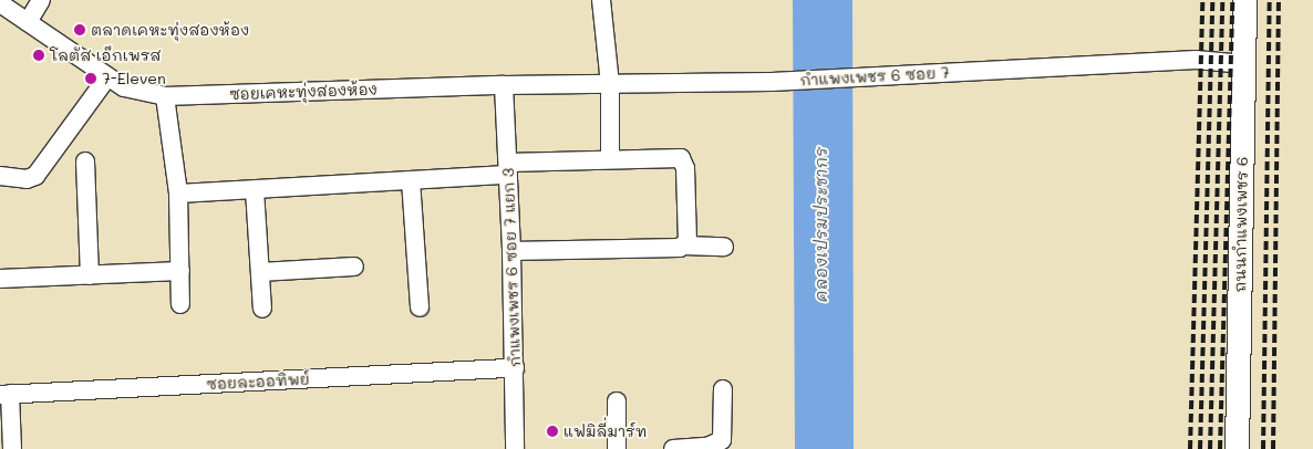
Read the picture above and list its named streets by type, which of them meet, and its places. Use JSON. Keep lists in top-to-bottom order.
{
  "streets": {
    "main road": ["ถนนกำแพงเพชร 6"],
    "street": [
      "กำแพงเพชร 6 ซอย 7",
      "ซอยเคหะทุ่งสองห้อง",
      "กำแพงเพชร 6 ซอย 7 แยก 3",
      "ซอยละออทิพย์"
    ]
  },
  "crossings": [
    ["กำแพงเพชร 6 ซอย 7", "ซอยเคหะทุ่งสองห้อง"],
    ["กำแพงเพชร 6 ซอย 7", "ถนนกำแพงเพชร 6"],
    ["กำแพงเพชร 6 ซอย 7", "กำแพงเพชร 6 ซอย 7 แยก 3"],
    ["ซอยเคหะทุ่งสองห้อง", "กำแพงเพชร 6 ซอย 7 แยก 3"],
    ["กำแพงเพชร 6 ซอย 7 แยก 3", "ซอยละออทิพย์"]
  ],
  "water": ["คลองเปรมประชากร"],
  "places": [
    "ตลาดเคหะทุ่งสองห้อง",
    "โลตัส เอ๊กเพรส",
    "7-Eleven",
    "แฟมิลี่มาร์ท"
  ]
}
